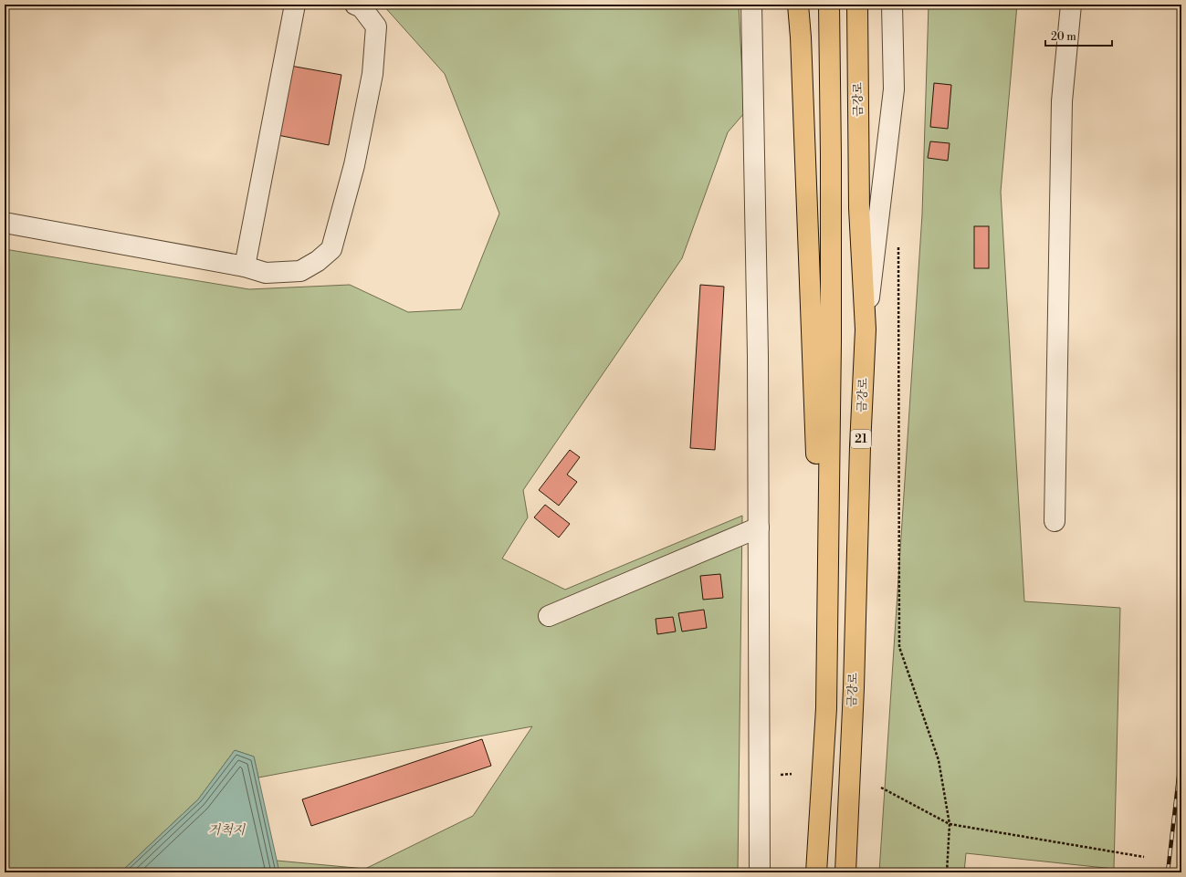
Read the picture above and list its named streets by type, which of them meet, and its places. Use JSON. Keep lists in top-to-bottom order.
{
  "streets": {
    "highway": ["금강로", "21"]
  },
  "water": ["거척지"],
  "scale_bar": "20 m"
}
